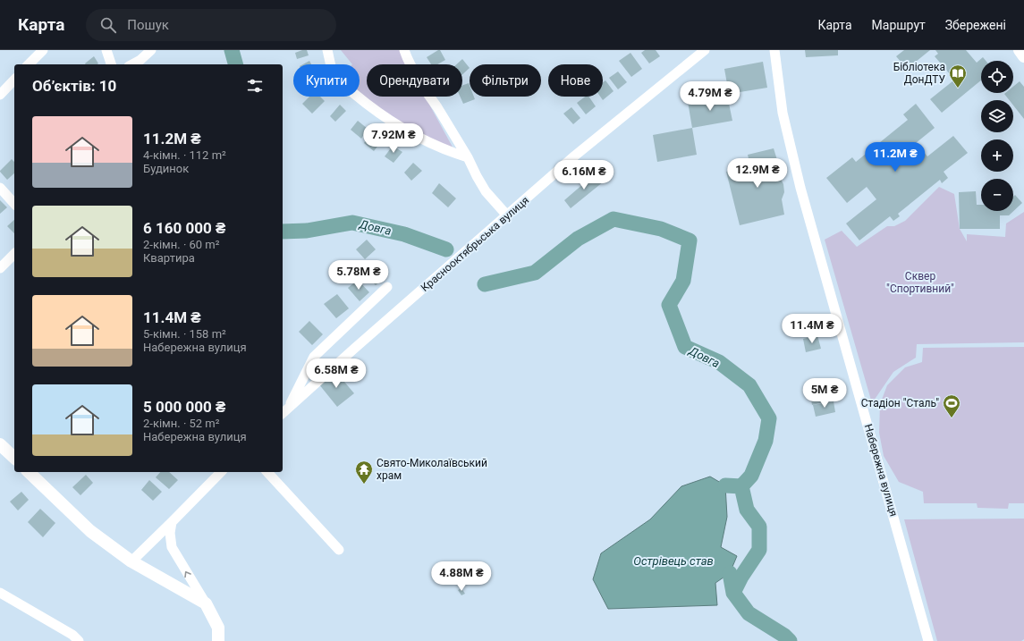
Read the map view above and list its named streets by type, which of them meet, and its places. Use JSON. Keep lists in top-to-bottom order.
{
  "streets": {
    "street": ["Краснооктябрьська вулиця", "Набережна вулиця"]
  },
  "water": ["Довга", "Острівець став"],
  "parks": ["Сквер \"Спортивний\""],
  "places": {
    "library": ["Бібліотека ДонДТУ"],
    "sports": ["Стадіон \"Сталь\""],
    "temple": ["Свято-Миколаївський храм"]
  },
  "page": {
    "header": "Карта",
    "search": "Пошук",
    "nav": ["Карта", "Маршрут", "Збережені"],
    "map_buttons": ["+", "−"],
    "chip": [
      "Купити",
      "Орендувати",
      "Фільтри",
      "Нове"
    ],
    "heading": "Об’єктів: 10",
    "price": [
      "4.79M ₴",
      "7.92M ₴",
      "11.2M ₴",
      "12.9M ₴",
      "6.16M ₴",
      "5.78M ₴",
      "11.4M ₴",
      "6.58M ₴",
      "5M ₴",
      "4.88M ₴"
    ],
    "list": [
      {
        "name": "11.2M ₴",
        "note": "4-кімн. · 112 m² · Будинок"
      },
      {
        "name": "6 160 000 ₴",
        "note": "2-кімн. · 60 m² · Квартира"
      },
      {
        "name": "11.4M ₴",
        "note": "5-кімн. · 158 m² · Набережна вулиця"
      },
      {
        "name": "5 000 000 ₴",
        "note": "2-кімн. · 52 m² · Набережна вулиця"
      }
    ]
  }
}
